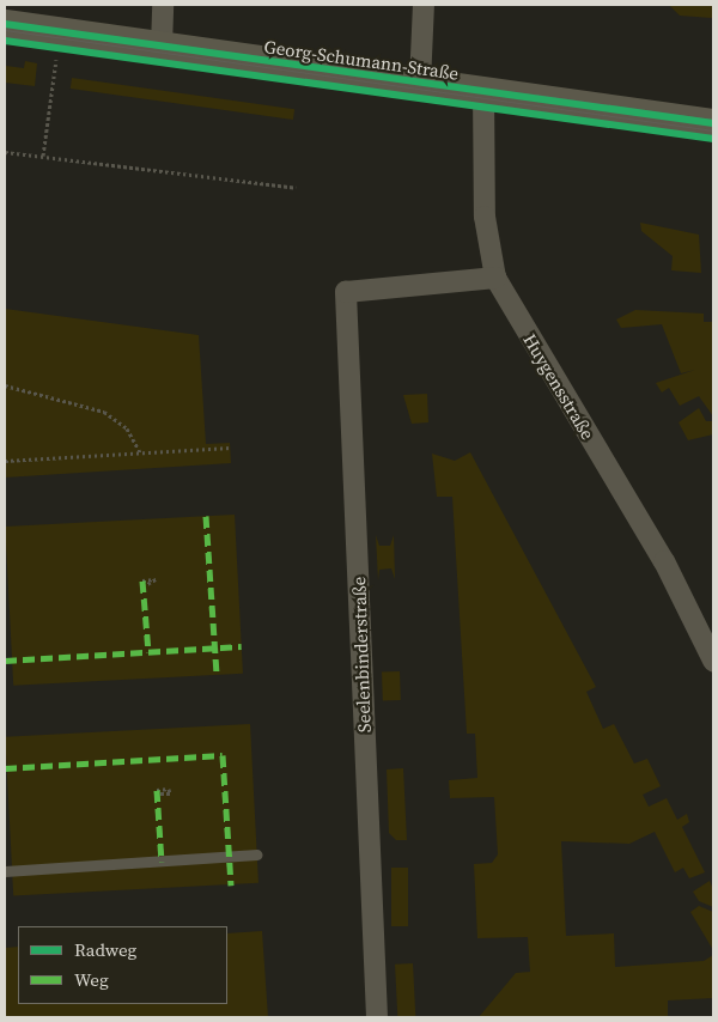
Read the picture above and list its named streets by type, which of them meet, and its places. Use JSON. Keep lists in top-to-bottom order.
{
  "streets": {
    "main road": ["Georg-Schumann-Straße"],
    "street": ["Huygensstraße", "Seelenbinderstraße"]
  },
  "crossings": [
    ["Georg-Schumann-Straße", "Huygensstraße"],
    ["Huygensstraße", "Seelenbinderstraße"]
  ],
  "legend": ["Radweg", "Weg"]
}
